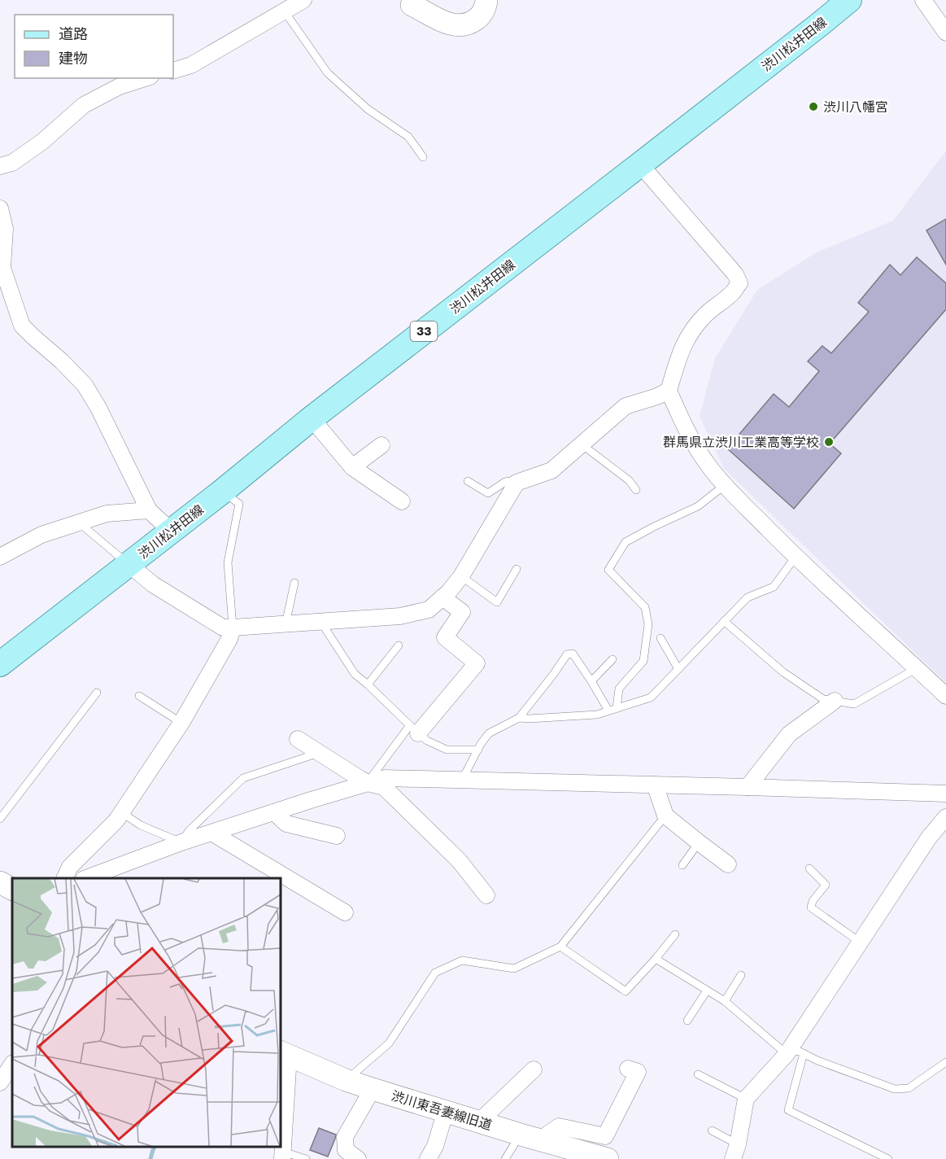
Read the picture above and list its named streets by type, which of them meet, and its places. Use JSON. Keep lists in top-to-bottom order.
{
  "streets": {
    "main road": ["渋川松井田線", "33"],
    "street": ["渋川東吾妻線旧道"]
  },
  "places": ["渋川八幡宮", "群馬県立渋川工業高等学校"],
  "legend": ["道路", "建物"]
}
